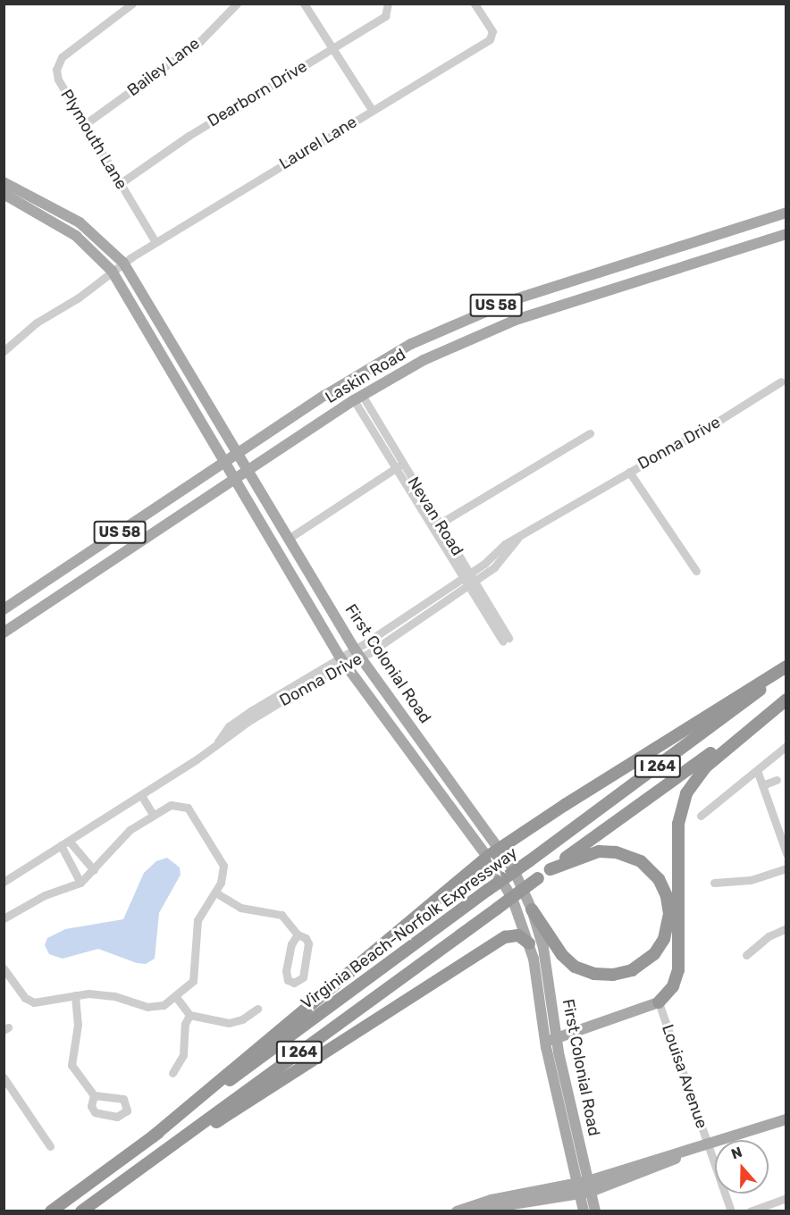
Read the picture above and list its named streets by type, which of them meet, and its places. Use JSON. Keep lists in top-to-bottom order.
{
  "streets": {
    "highway": ["I 264", "Virginia Beach-Norfolk Expressway"],
    "main road": ["US 58", "Laskin Road", "First Colonial Road"],
    "street": [
      "Bailey Lane",
      "Dearborn Drive",
      "Plymouth Lane",
      "Laurel Lane",
      "Donna Drive",
      "Nevan Road",
      "Louisa Avenue"
    ]
  },
  "crossings": [
    ["Bailey Lane", "Plymouth Lane"],
    ["Dearborn Drive", "Plymouth Lane"],
    ["Plymouth Lane", "Laurel Lane"],
    ["Laurel Lane", "First Colonial Road"],
    ["Laskin Road", "Nevan Road"],
    ["Laskin Road", "First Colonial Road"],
    ["Donna Drive", "Nevan Road"],
    ["Donna Drive", "First Colonial Road"]
  ],
  "north": "top"
}
